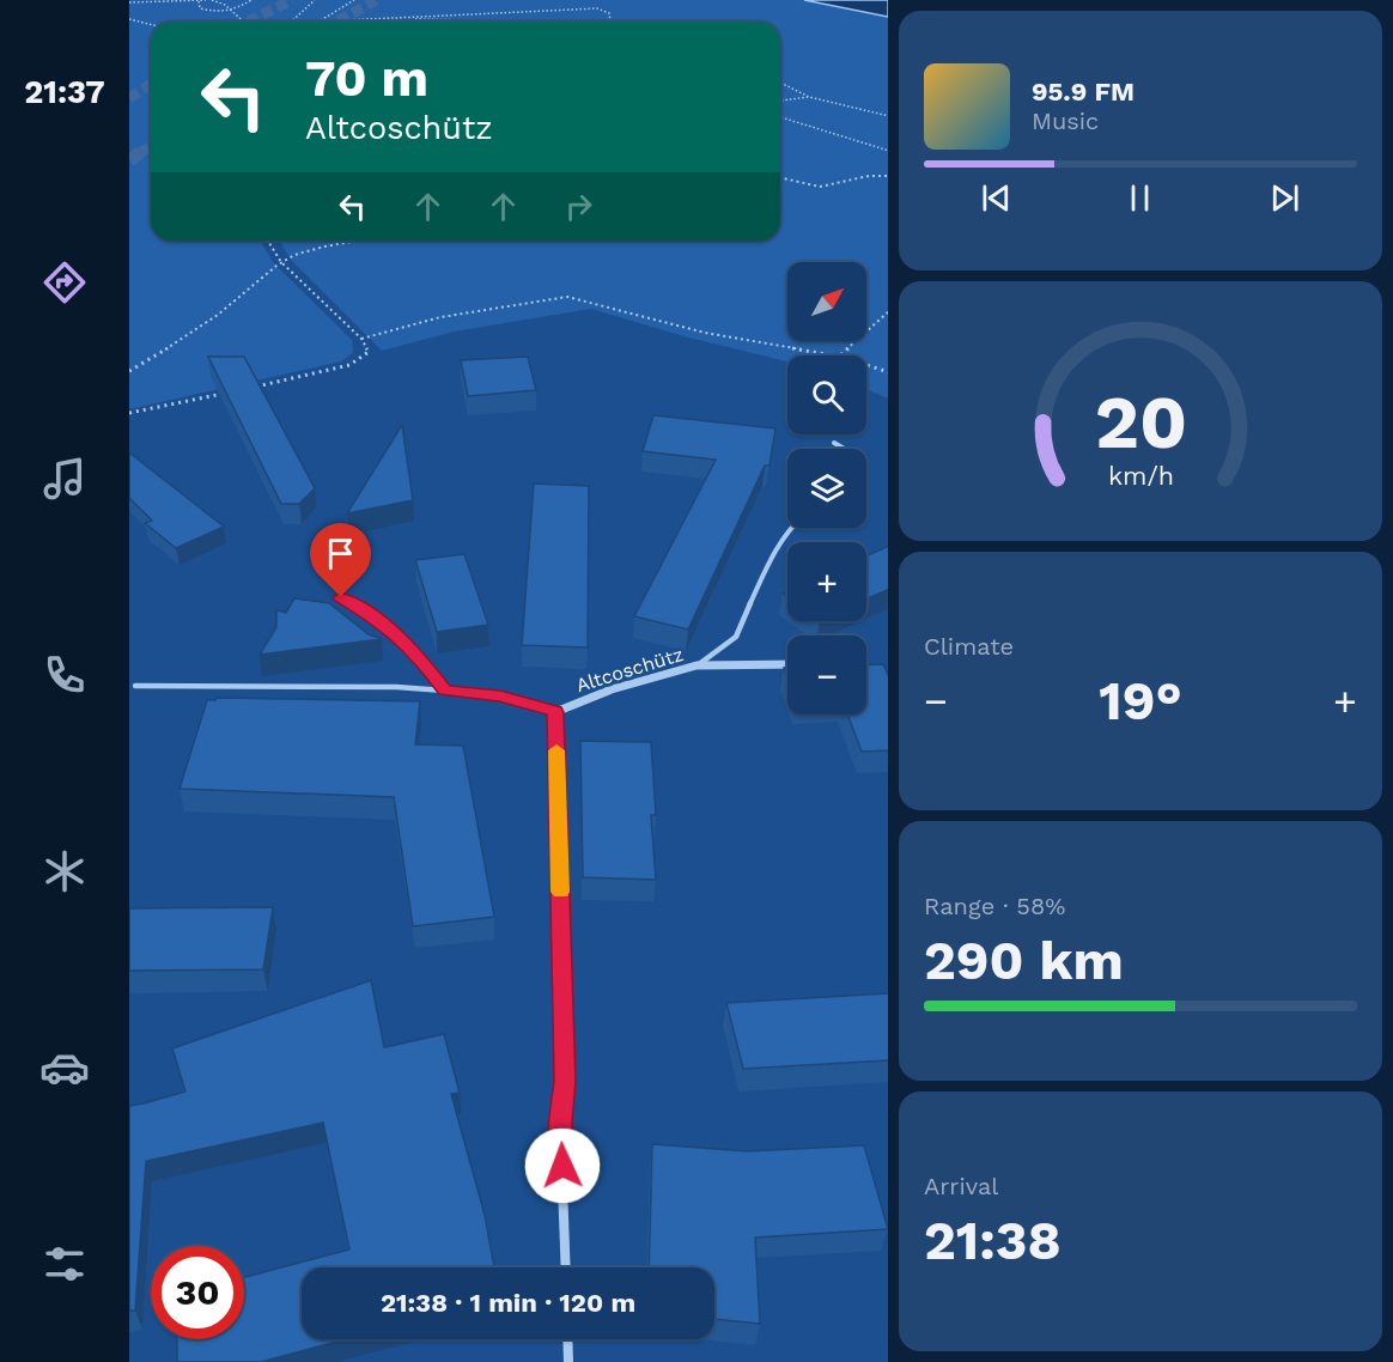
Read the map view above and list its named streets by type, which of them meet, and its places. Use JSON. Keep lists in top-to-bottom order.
{
  "streets": {
    "street": ["Altcoschütz"]
  },
  "north": "top right",
  "page": {
    "tabs": "21:37",
    "turn": ["70 m", "Altcoschütz"],
    "song": ["95.9 FM", "Music"],
    "map_buttons": ["+", "−"],
    "tile": [
      "Climate",
      ["Range · 58%", "290 km"],
      ["Arrival", "21:38"]
    ],
    "heat": ["−", "19°", "+"],
    "limit": "30",
    "trip": "21:38 · 1 min · 120 m",
    "gauge": ["20", "km/h"]
  }
}
